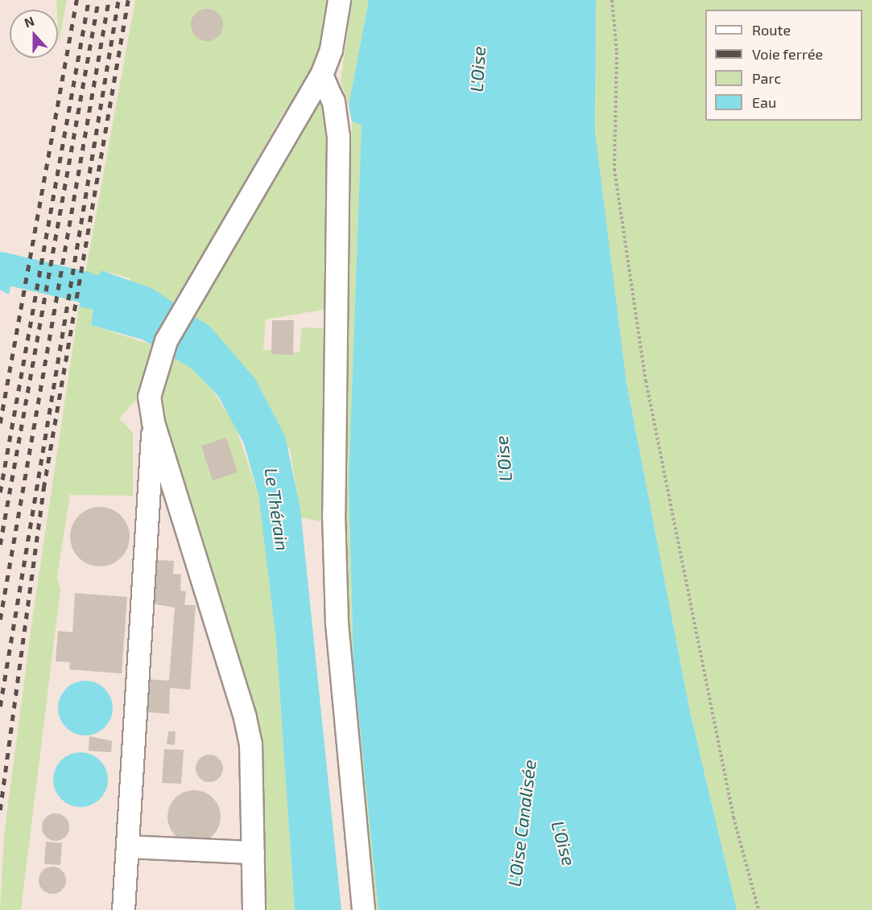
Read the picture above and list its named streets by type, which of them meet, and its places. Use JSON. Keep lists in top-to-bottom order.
{
  "water": ["L'Oise", "Le Thérain", "L'Oise Canalisée"],
  "legend": [
    "Route",
    "Voie ferrée",
    "Parc",
    "Eau"
  ],
  "north": "top"
}
